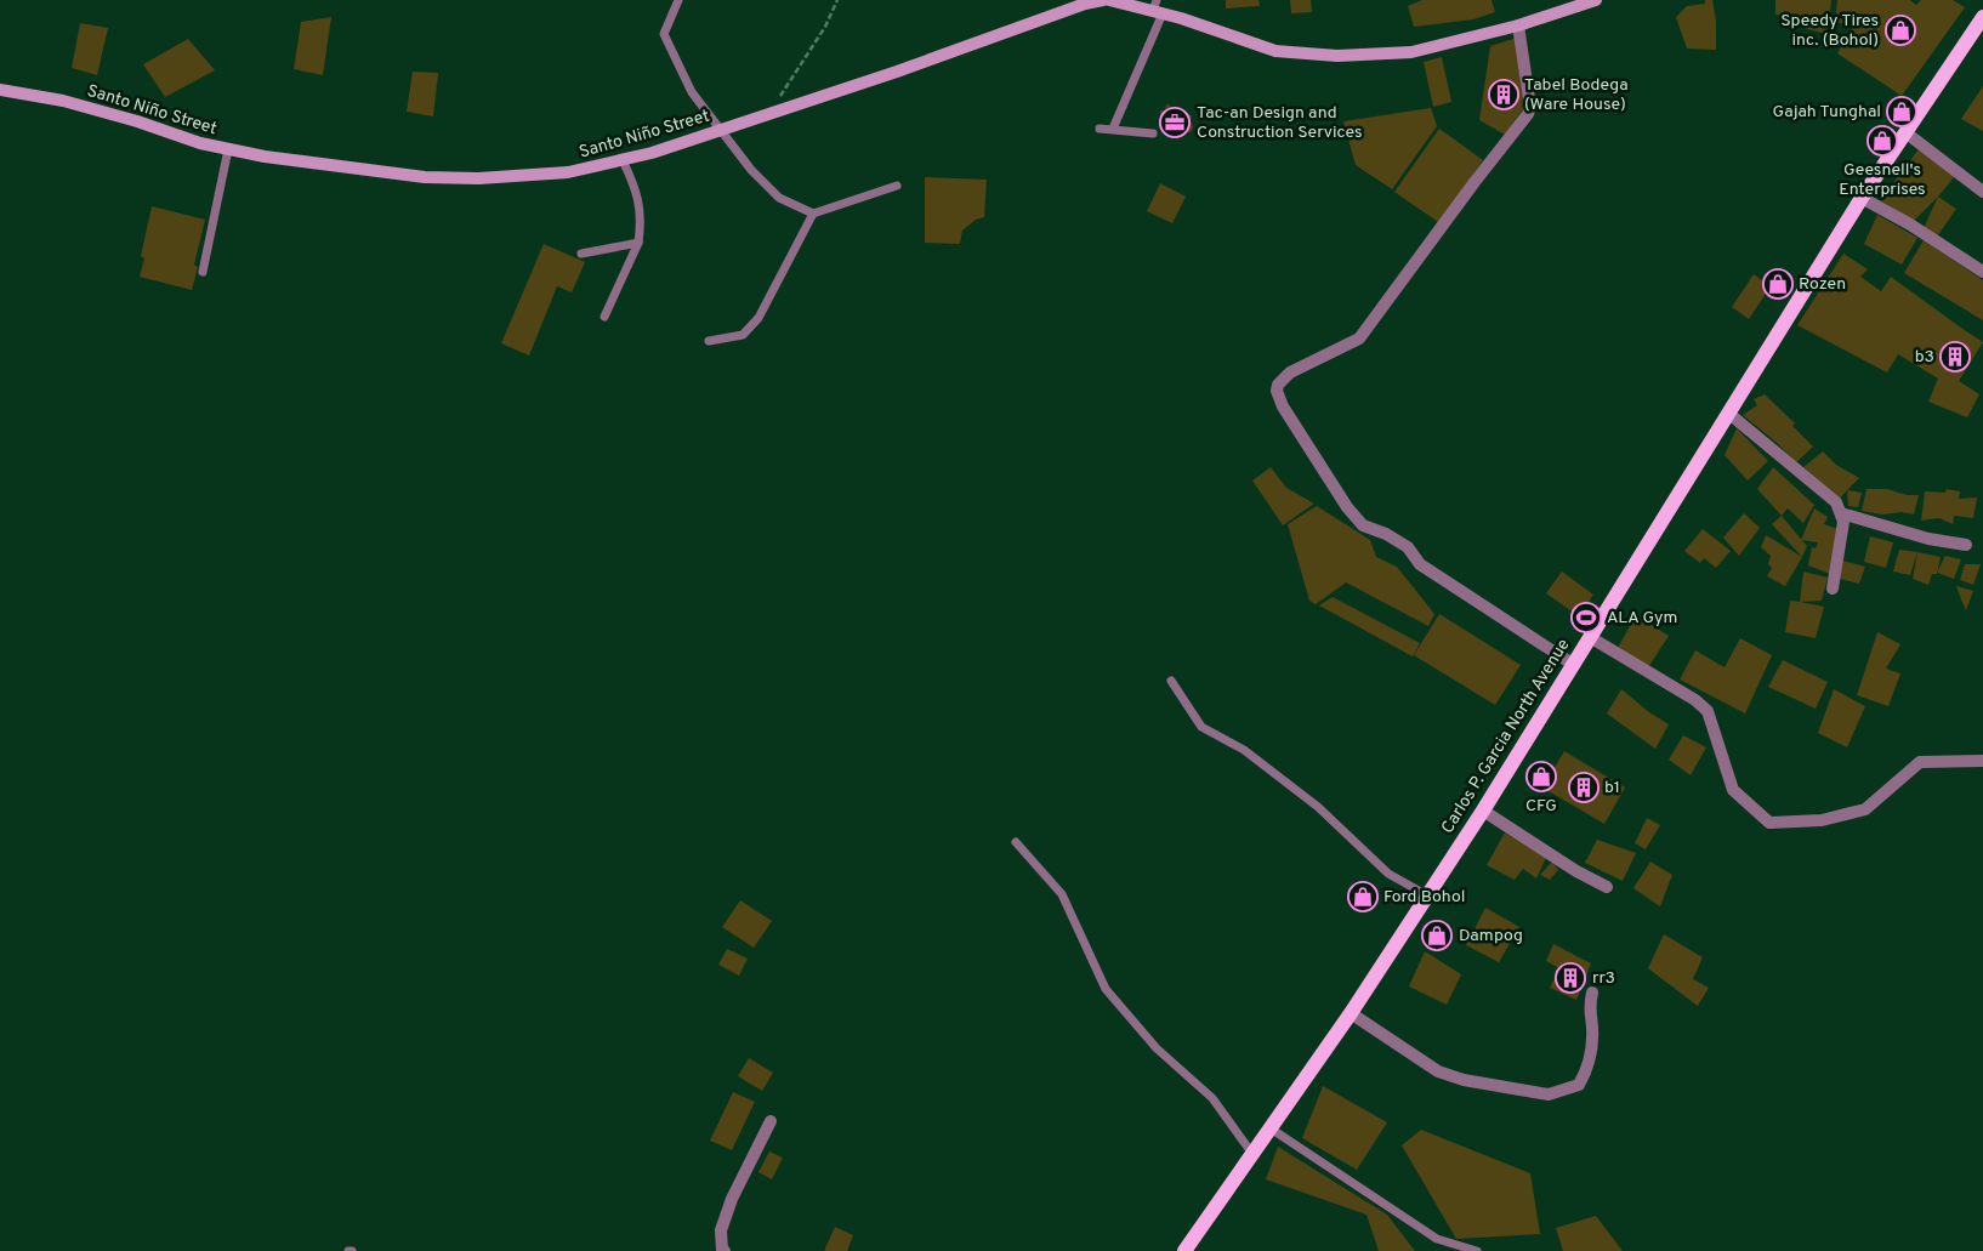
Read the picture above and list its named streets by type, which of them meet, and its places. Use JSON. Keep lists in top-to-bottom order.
{
  "streets": {
    "main road": ["Santo Niño Street", "Carlos P. Garcia North Avenue"]
  },
  "places": {
    "shop": [
      "Speedy Tires inc. (Bohol)",
      "Gajah Tunghal",
      "Geesnell's Enterprises",
      "Rozen",
      "CFG",
      "Ford Bohol",
      "Dampog"
    ],
    "building": [
      "Tabel Bodega (Ware House)",
      "b3",
      "b1",
      "rr3"
    ],
    "office": ["Tac-an Design and Construction Services"],
    "sports": ["ALA Gym"]
  }
}
